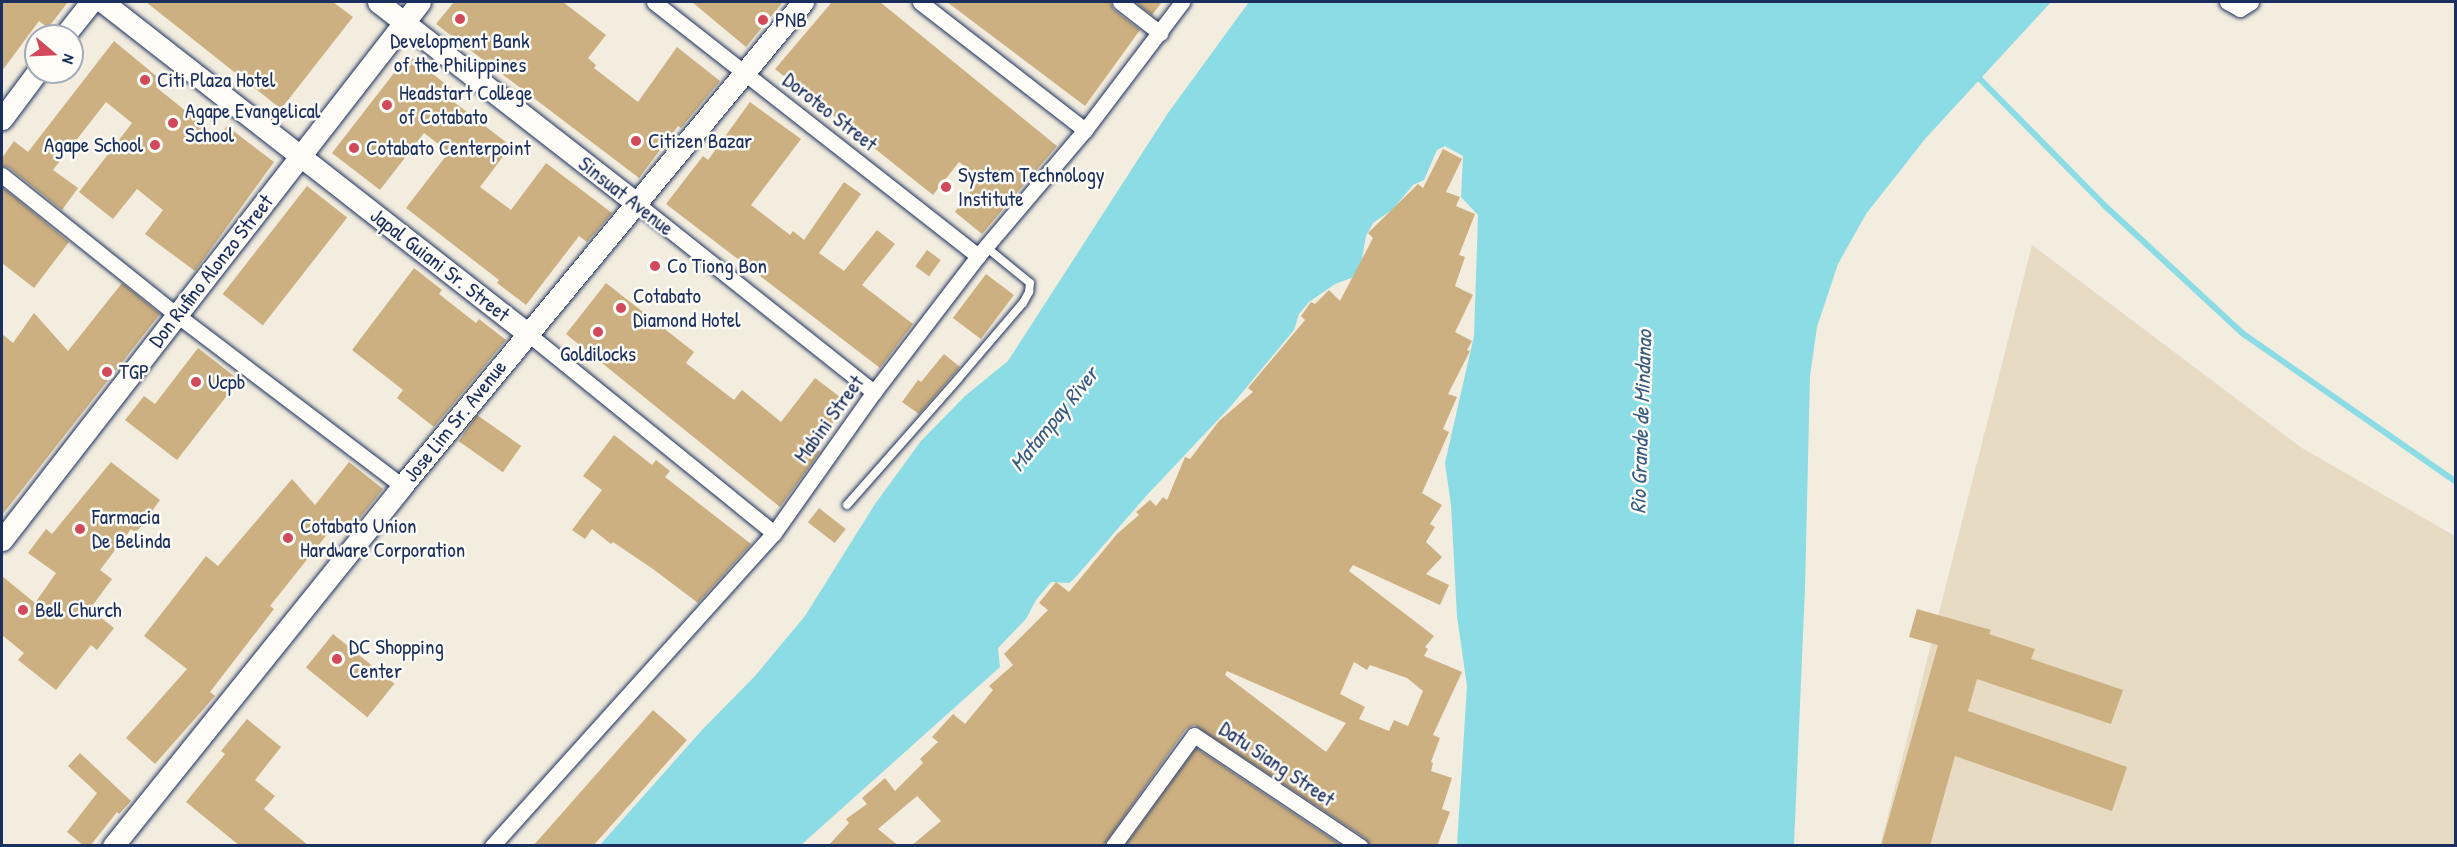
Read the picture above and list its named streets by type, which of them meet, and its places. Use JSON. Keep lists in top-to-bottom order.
{
  "streets": {
    "street": [
      "Doroteo Street",
      "Sinsuat Avenue",
      "Japal Guiani Sr. Street",
      "Don Rufino Alonzo Street",
      "Mabini Street",
      "Jose Lim Sr. Avenue",
      "Datu Siang Street"
    ]
  },
  "crossings": [
    ["Doroteo Street", "Mabini Street"],
    ["Doroteo Street", "Jose Lim Sr. Avenue"],
    ["Sinsuat Avenue", "Don Rufino Alonzo Street"],
    ["Sinsuat Avenue", "Mabini Street"],
    ["Sinsuat Avenue", "Jose Lim Sr. Avenue"],
    ["Japal Guiani Sr. Street", "Don Rufino Alonzo Street"],
    ["Japal Guiani Sr. Street", "Mabini Street"],
    ["Japal Guiani Sr. Street", "Jose Lim Sr. Avenue"]
  ],
  "water": ["Matampay River", "Rio Grande de Mindanao"],
  "places": [
    "Development Bank of the Philippines",
    "PNB",
    "Citi Plaza Hotel",
    "Headstart College of Cotabato",
    "Agape Evangelical School",
    "Citizen Bazar",
    "Agape School",
    "Cotabato Centerpoint",
    "System Technology Institute",
    "Co Tiong Bon",
    "Cotabato Diamond Hotel",
    "Goldilocks",
    "TGP",
    "Ucpb",
    "Farmacia De Belinda",
    "Cotabato Union Hardware Corporation",
    "Bell Church",
    "DC Shopping Center"
  ],
  "north": "right"
}
